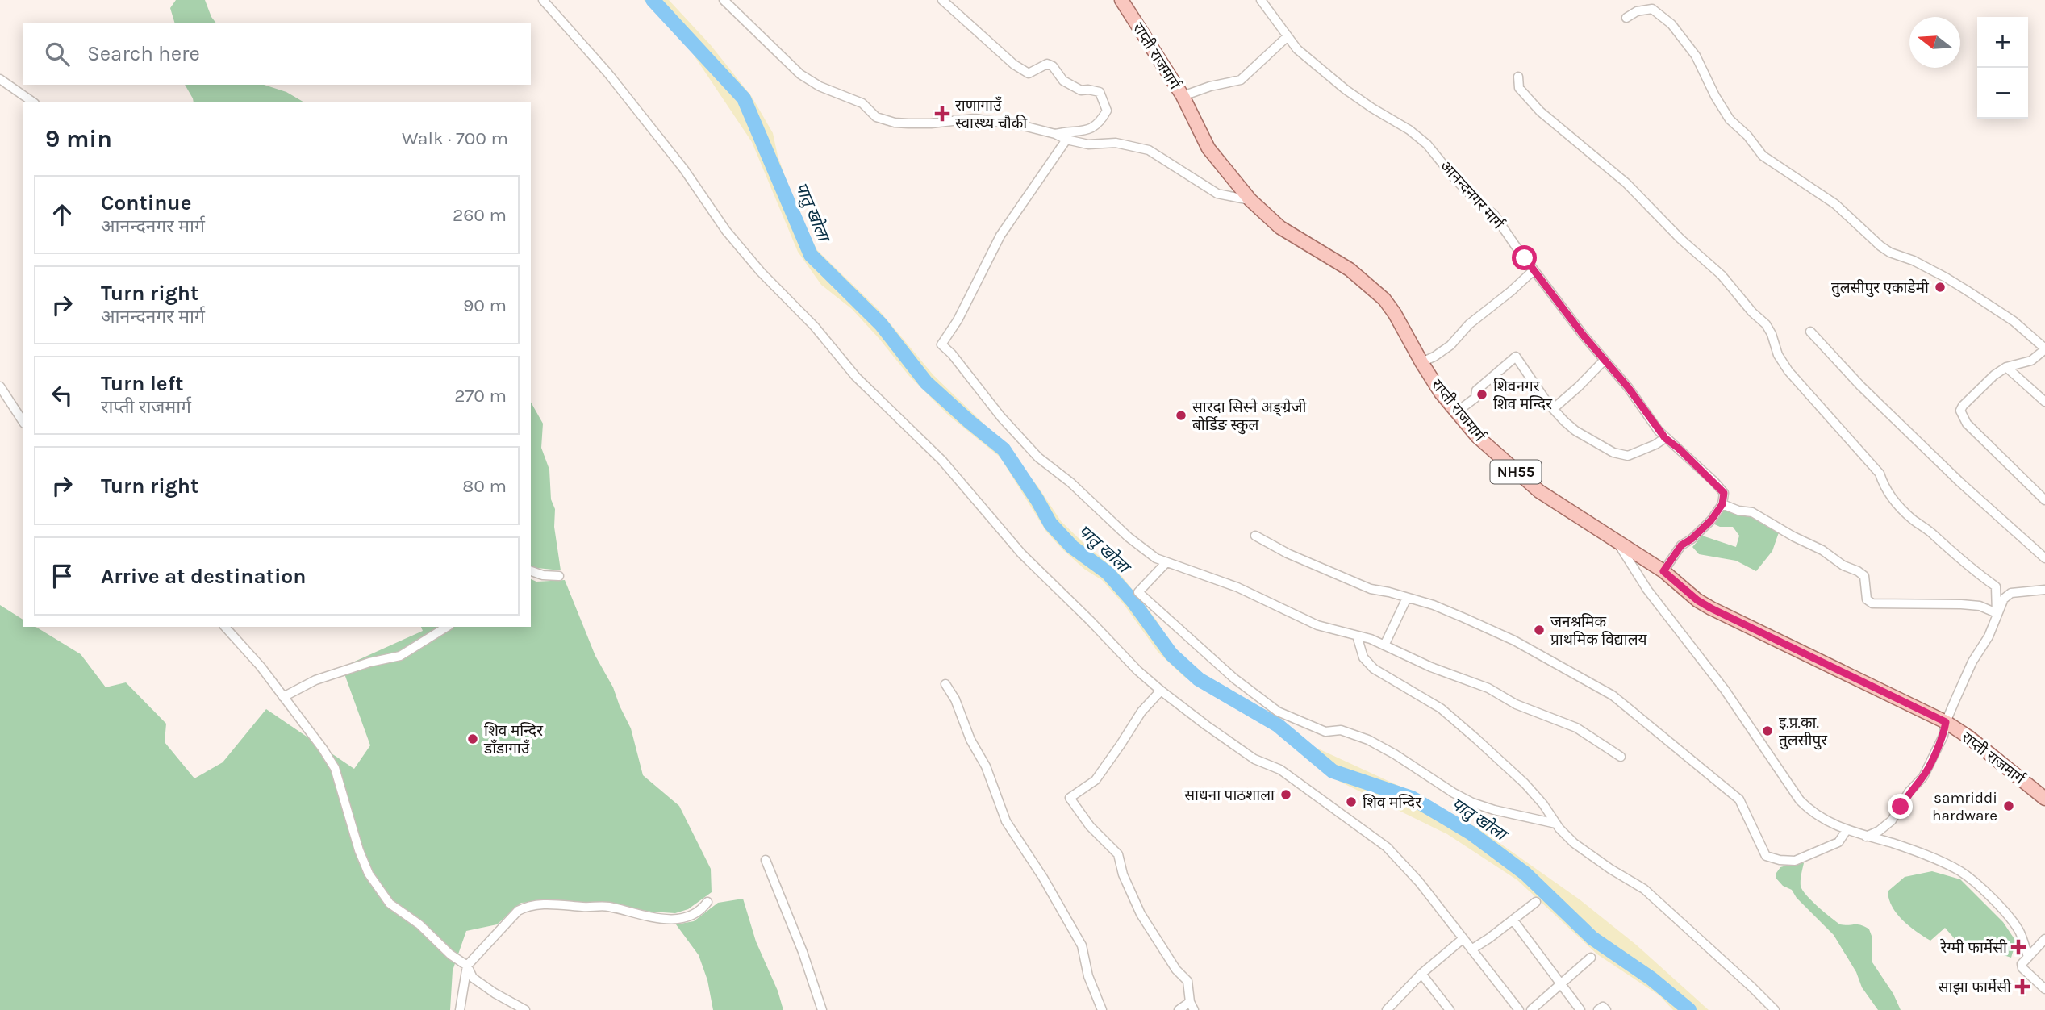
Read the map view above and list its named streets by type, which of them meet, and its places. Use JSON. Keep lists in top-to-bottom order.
{
  "streets": {
    "main road": ["राप्ती राजमार्ग", "NH55"],
    "street": ["आनन्दनगर मार्ग"]
  },
  "water": ["पातु खोला"],
  "places": {
    "health": ["राणागाउँ स्वास्थ्य चौकी", "रेग्मी फार्मेसी", "साझा फार्मेसी"],
    "other": [
      "तुलसीपुर एकाडेमी",
      "शिवनगर शिव मन्दिर",
      "सारदा सिस्ने अङ्ग्रेजी बोर्डिङ स्कुल",
      "जनश्रमिक प्राथमिक विद्यालय",
      "इ.प्र.का. तुलसीपुर",
      "शिव मन्दिर डाँडागाउँ",
      "साधना पाठशाला",
      "शिव मन्दिर",
      "samriddi hardware"
    ]
  },
  "north": "left",
  "page": {
    "map_buttons": ["+", "−"],
    "search": "Search here",
    "heading": ["9 min", "Walk · 700 m"],
    "list": [
      ["Continue", "आनन्दनगर मार्ग", "260 m"],
      ["Turn right", "आनन्दनगर मार्ग", "90 m"],
      ["Turn left", "राप्ती राजमार्ग", "270 m"],
      ["Turn right", "80 m"],
      "Arrive at destination"
    ]
  }
}
